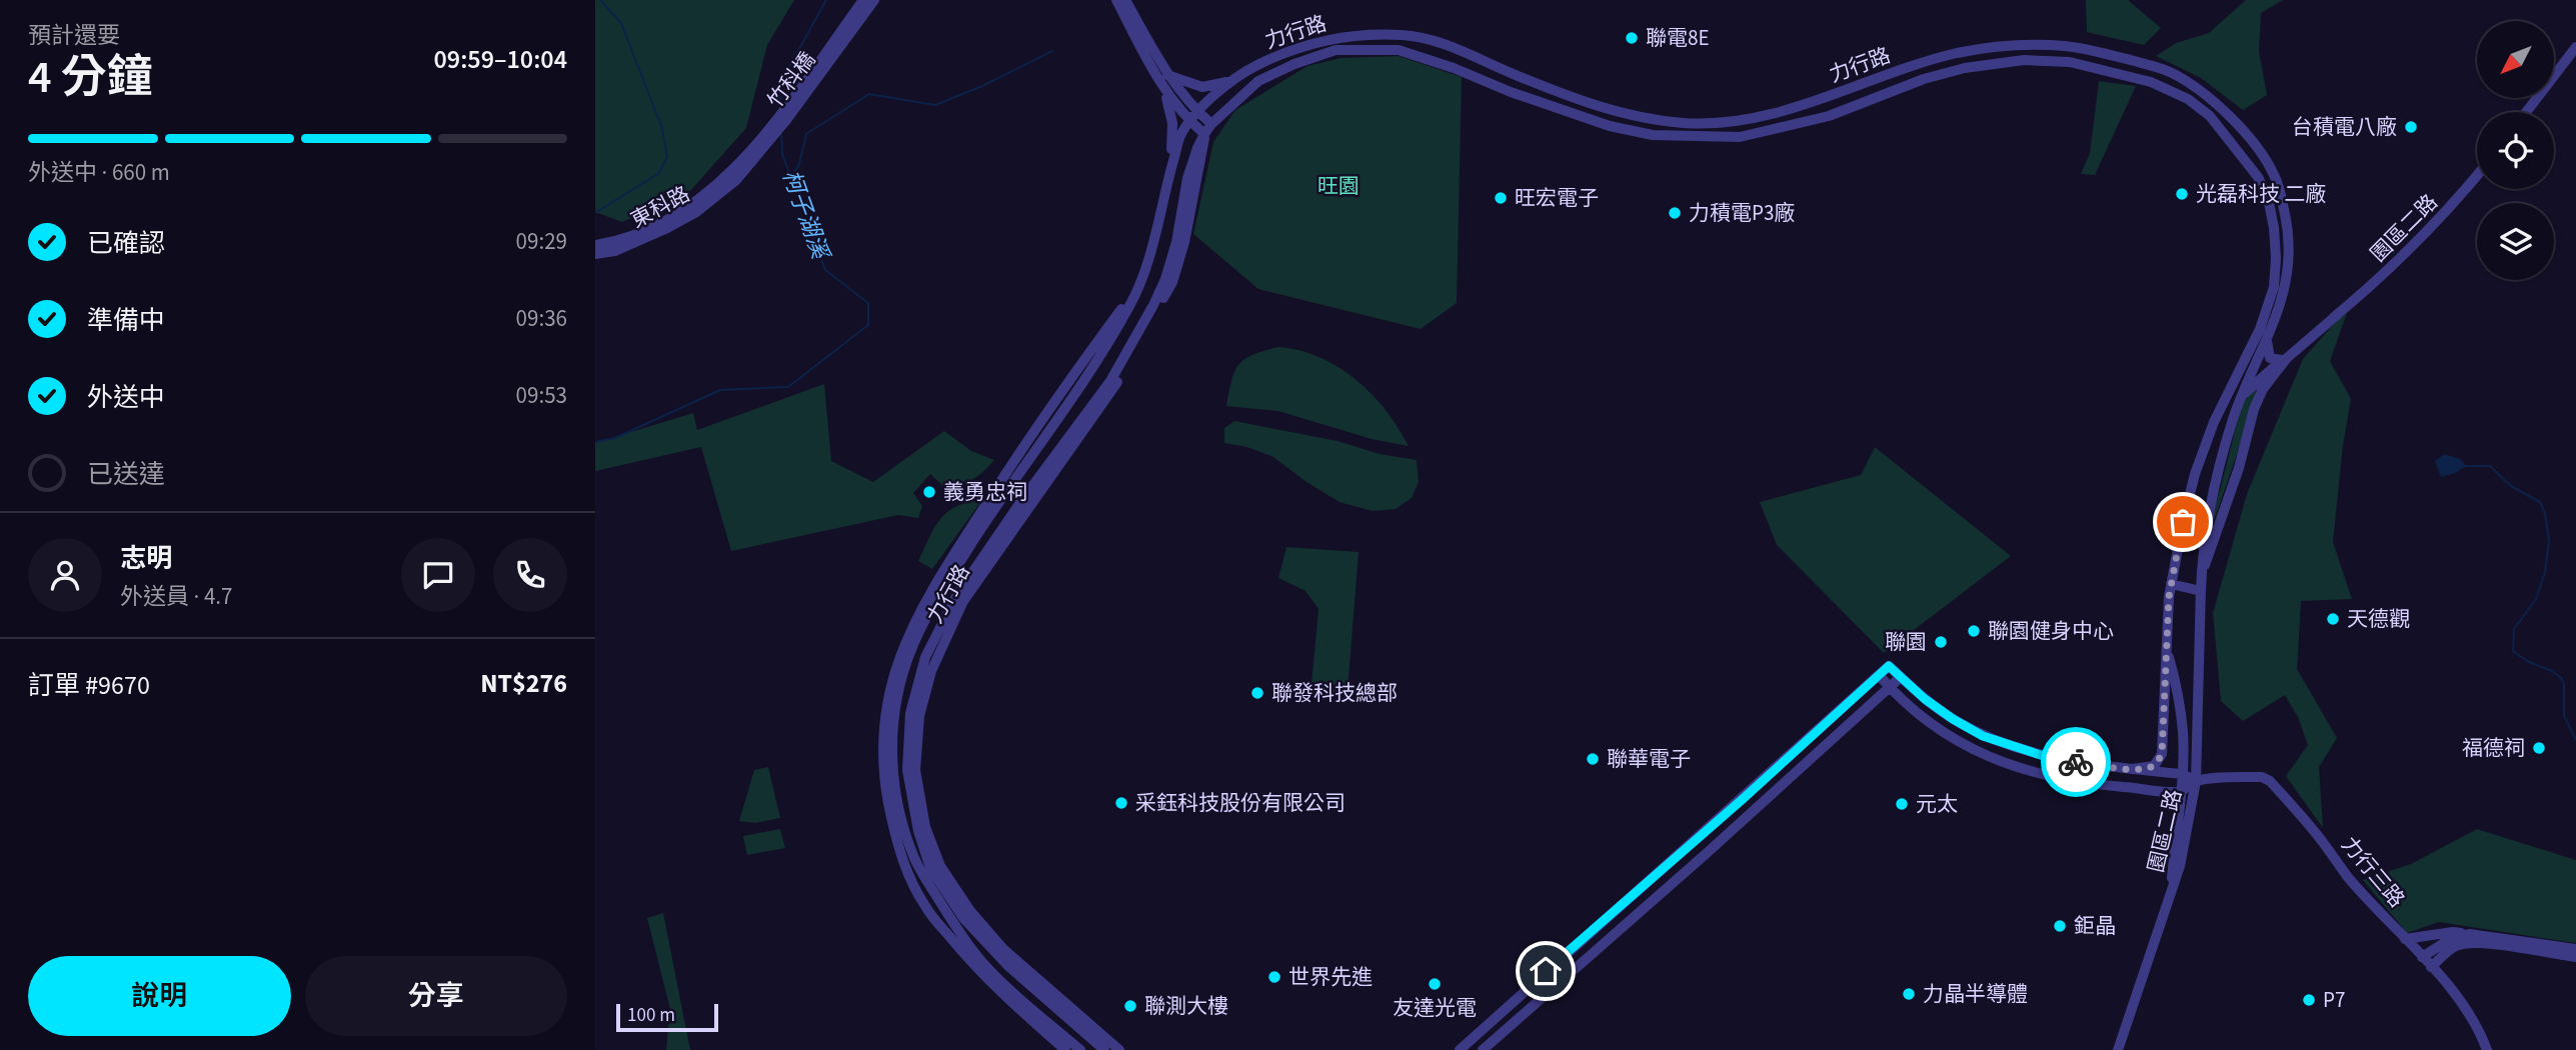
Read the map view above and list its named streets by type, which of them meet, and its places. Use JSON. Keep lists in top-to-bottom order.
{
  "streets": {
    "street": [
      "力行路",
      "竹科橋",
      "東科路",
      "園區二路",
      "力行三路"
    ]
  },
  "crossings": [
    ["力行路", "園區二路"],
    ["竹科橋", "東科路"],
    ["園區二路", "力行三路"]
  ],
  "water": ["柯子湖溪"],
  "parks": ["旺園"],
  "places": [
    "聯電8E",
    "台積電八廠",
    "光磊科技 二廠",
    "旺宏電子",
    "力積電P3廠",
    "義勇忠祠",
    "天德觀",
    "聯園健身中心",
    "聯園",
    "聯發科技總部",
    "福德祠",
    "聯華電子",
    "采鈺科技股份有限公司",
    "元太",
    "鉅晶",
    "世界先進",
    "友達光電",
    "力晶半導體",
    "P7",
    "聯測大樓"
  ],
  "scale_bar": "100 m",
  "north": "bottom left",
  "page": {
    "heading": ["4 分鐘", "預計還要", "09:59–10:04"],
    "panel": [
      "志明",
      "外送員 · 4.7",
      "訂單 #9670",
      "NT$276"
    ],
    "bar": "外送中 · 660 m",
    "list": [
      ["已確認", "09:29"],
      ["準備中", "09:36"],
      ["外送中", "09:53"],
      "已送達"
    ],
    "buttons": ["說明", "分享"],
    "scale": "100 m"
  }
}
